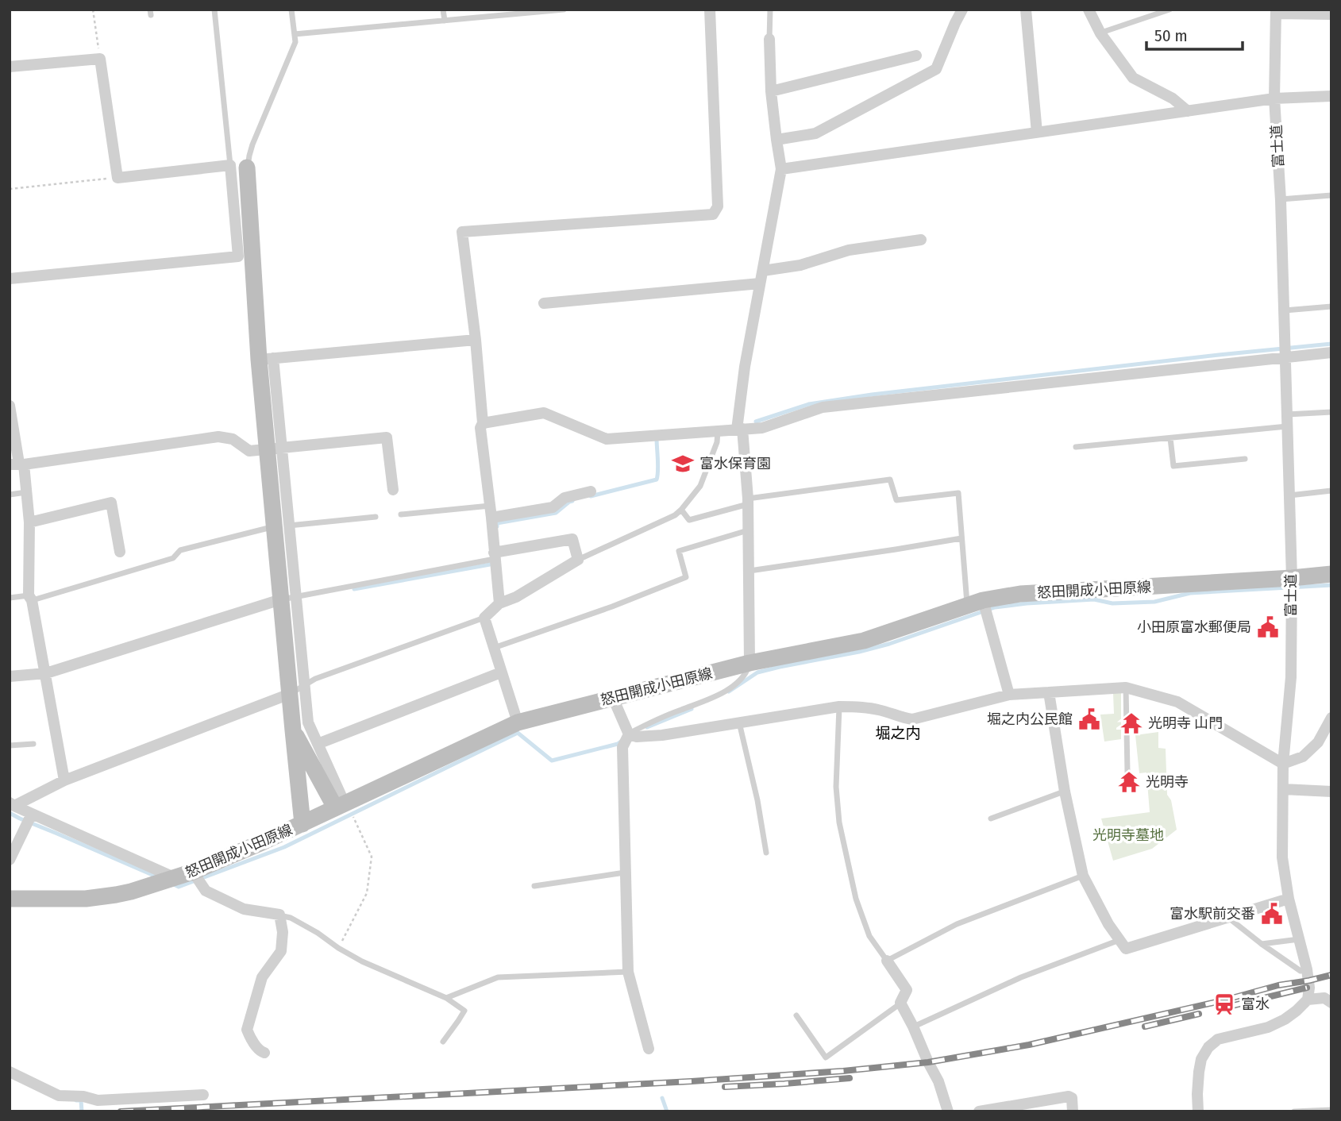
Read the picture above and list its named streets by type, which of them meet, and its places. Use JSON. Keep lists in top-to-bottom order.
{
  "streets": {
    "main road": ["怒田開成小田原線"],
    "street": ["富士道"]
  },
  "crossings": [
    ["富士道", "怒田開成小田原線"]
  ],
  "districts": ["堀之内"],
  "parks": ["光明寺墓地"],
  "places": {
    "school or university": ["富水保育園"],
    "public building": ["小田原富水郵便局", "堀之内公民館", "富水駅前交番"],
    "temple": ["光明寺 山門", "光明寺"],
    "station": ["富水"]
  },
  "scale_bar": "50 m"
}
